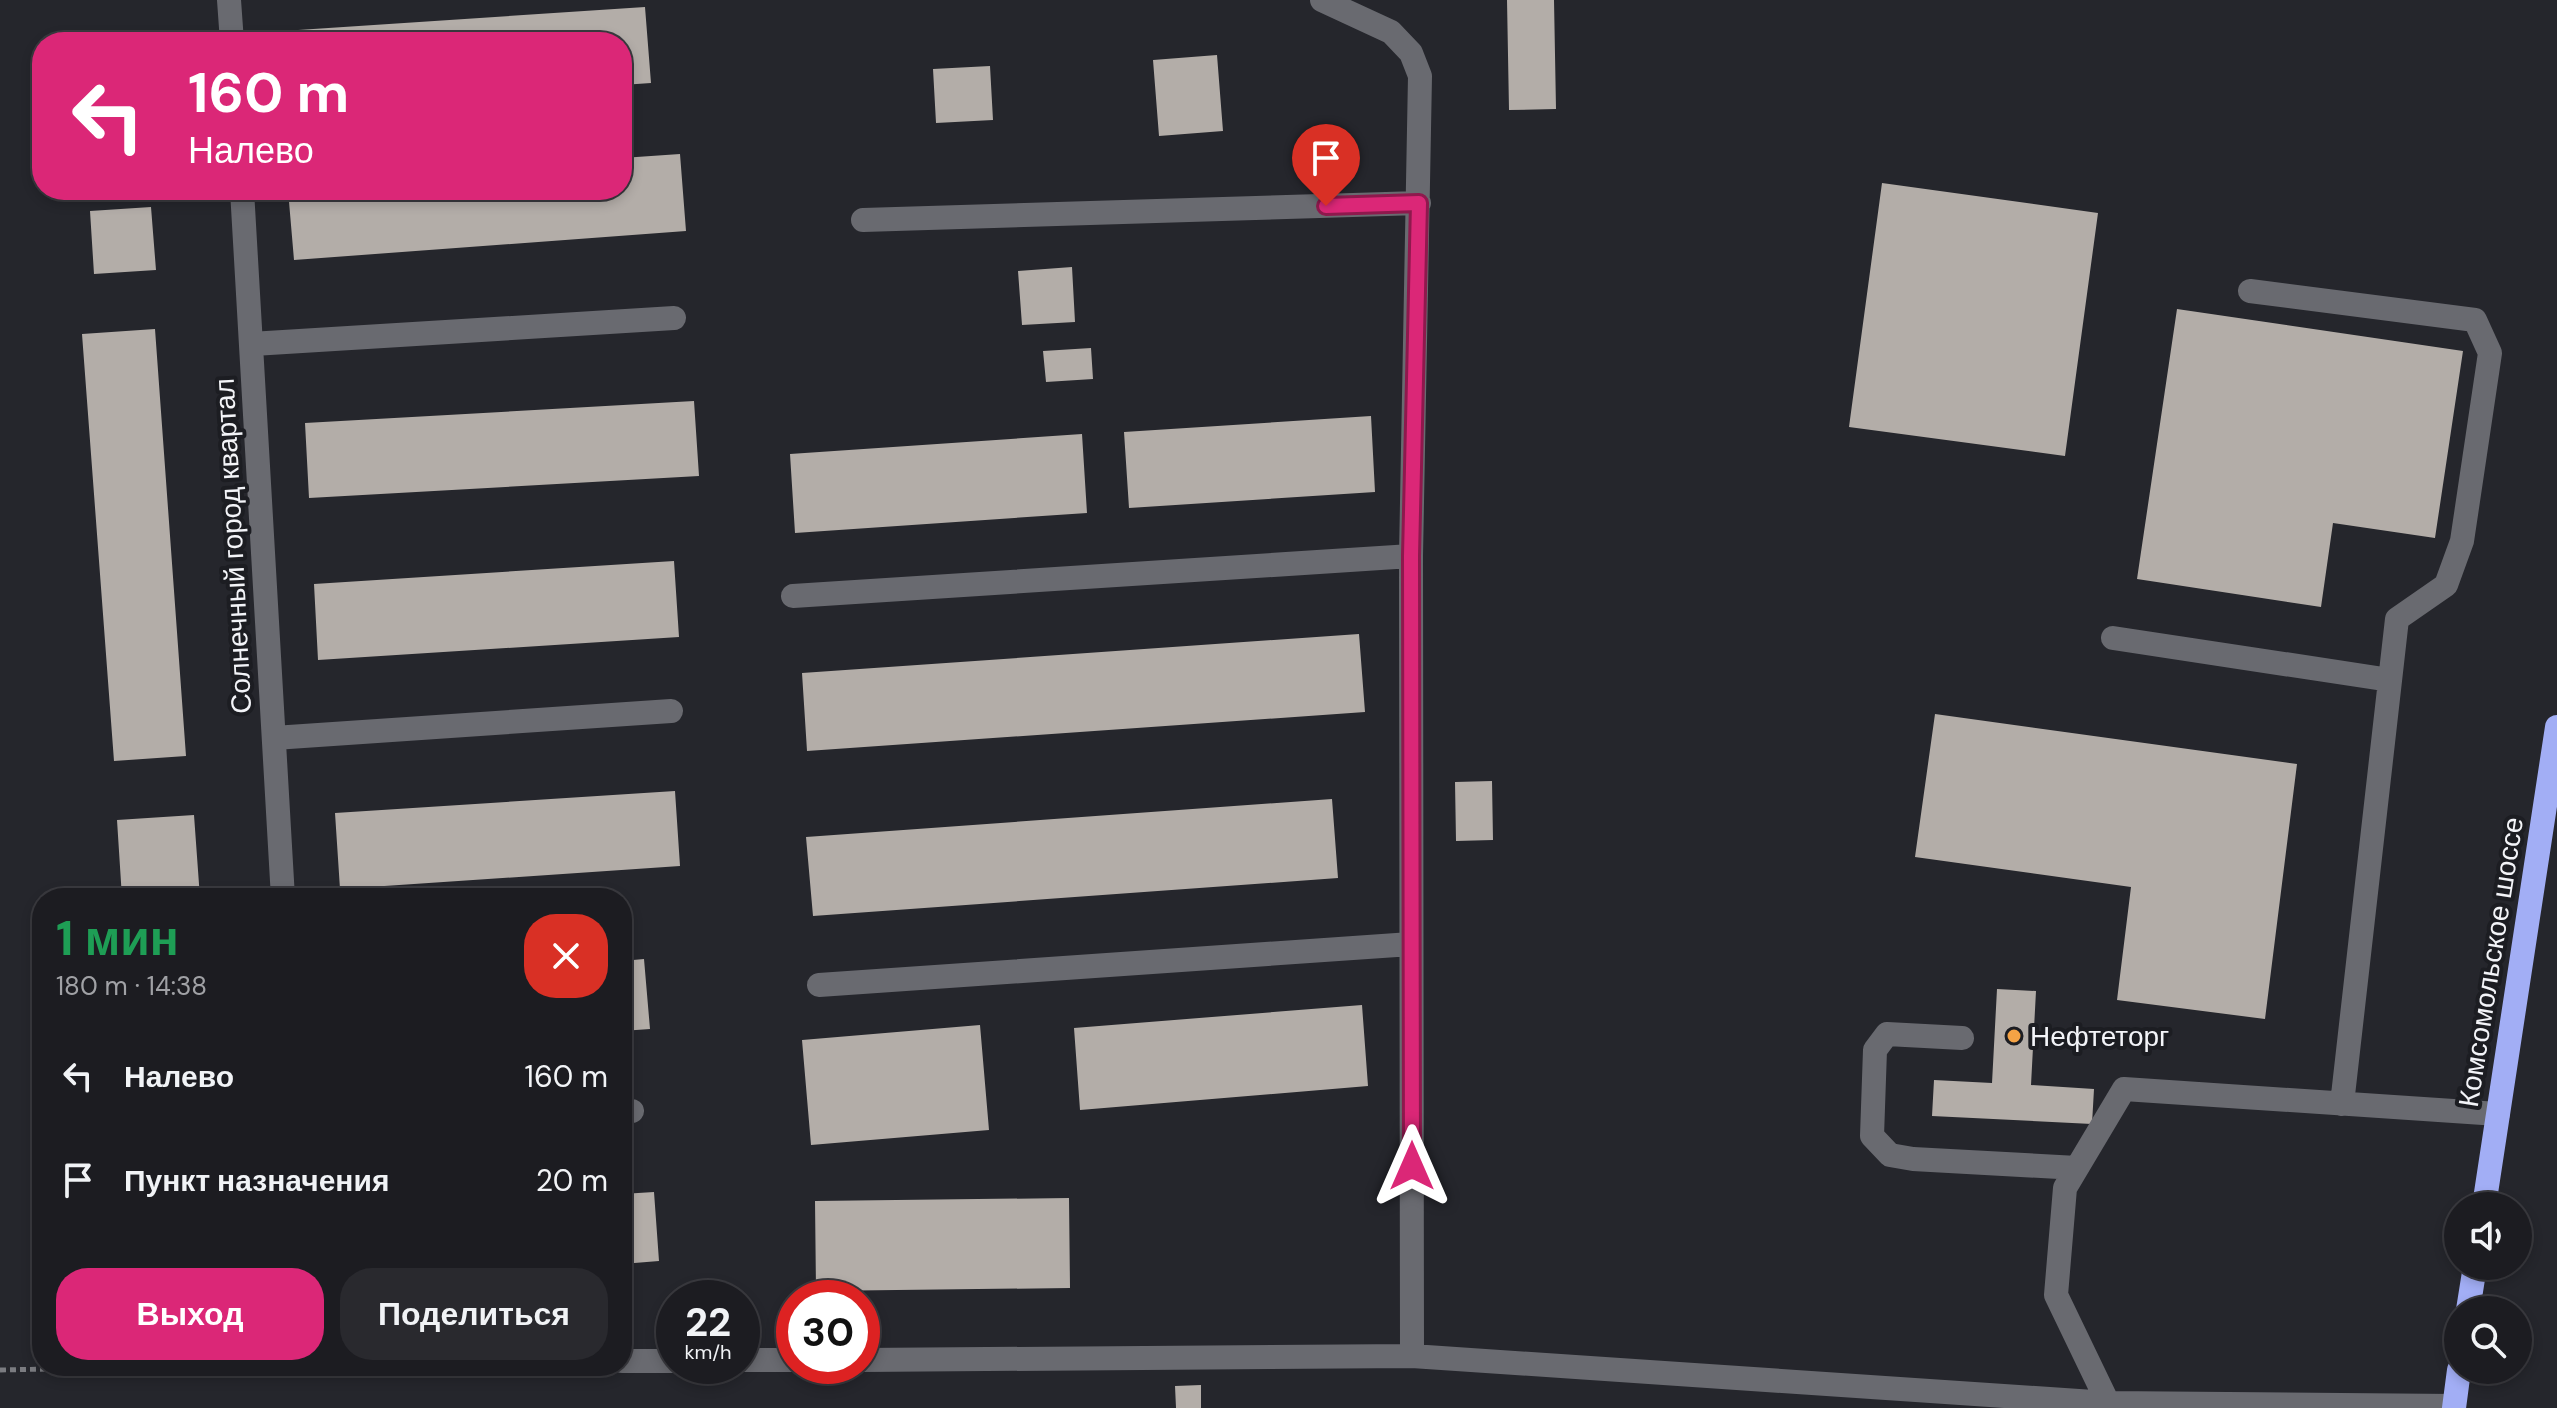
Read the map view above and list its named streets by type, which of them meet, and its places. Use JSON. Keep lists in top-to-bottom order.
{
  "streets": {
    "highway": ["Комсомольское шоссе"],
    "street": ["Солнечный город квартал"]
  },
  "places": ["Нефтеторг"],
  "page": {
    "turn": ["160 m", "Налево"],
    "heading": ["1 мин", "180 m · 14:38"],
    "list": [
      {
        "name": "Налево",
        "value": "160 m"
      },
      {
        "name": "Пункт назначения",
        "value": "20 m"
      }
    ],
    "buttons": ["Выход", "Поделиться"],
    "speed": "22 km/h",
    "limit": "30"
  }
}
